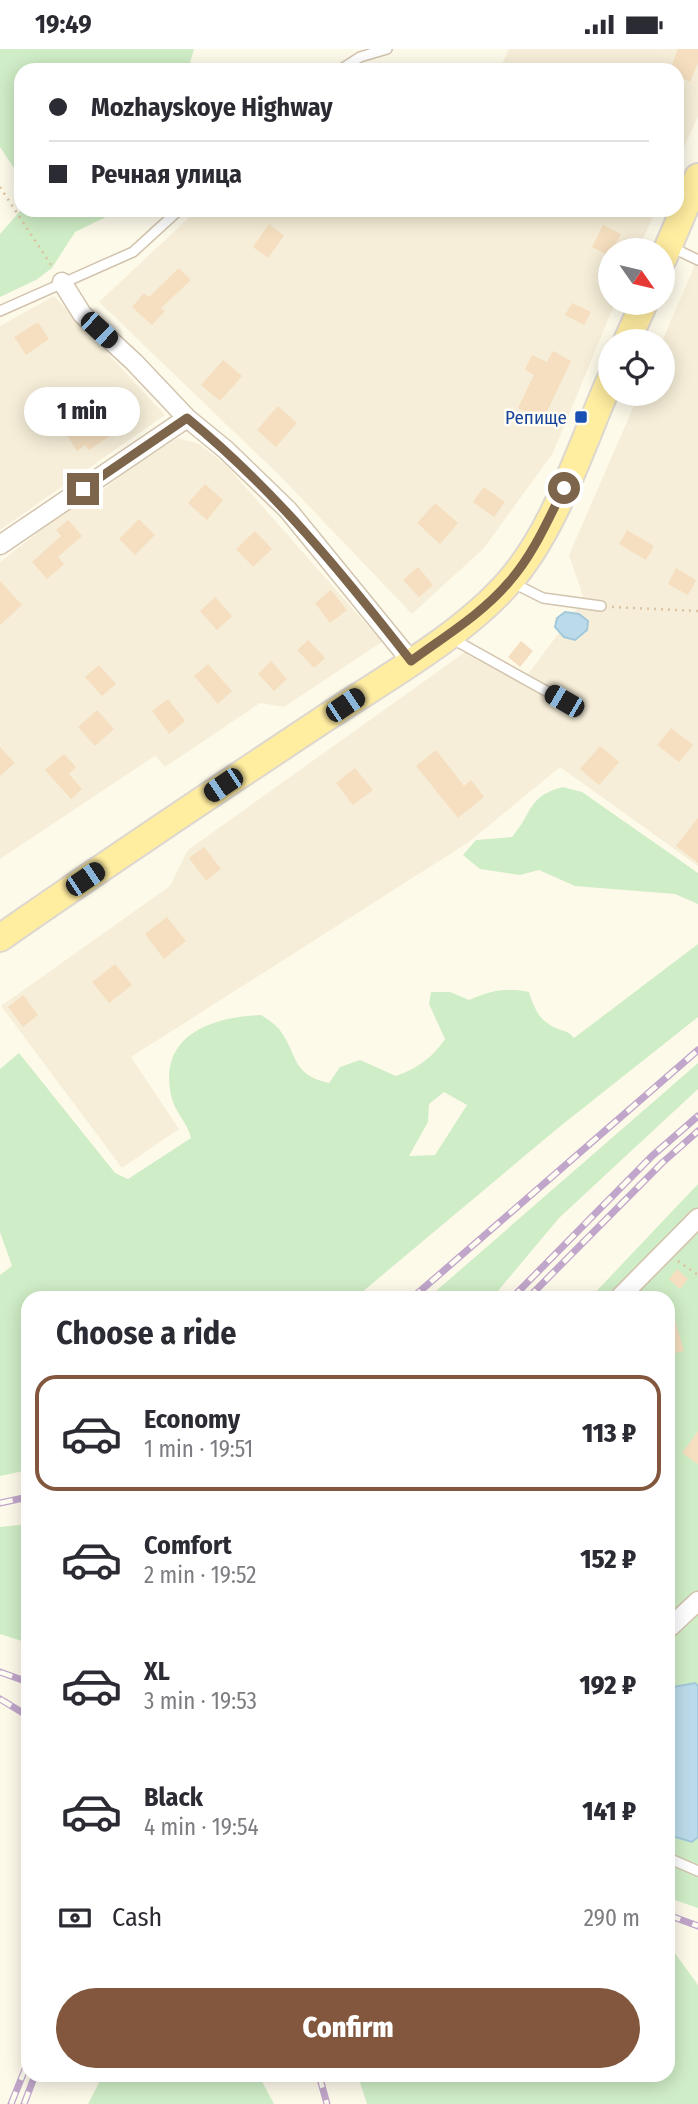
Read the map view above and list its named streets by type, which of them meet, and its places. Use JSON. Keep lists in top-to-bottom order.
{
  "places": {
    "transit": ["Репище"]
  },
  "north": "bottom right",
  "page": {
    "status": "19:49",
    "banner": ["Mozhayskoye Highway", "Речная улица"],
    "bubble": "1 min",
    "heading": "Choose a ride",
    "list": [
      {
        "name": "Economy",
        "note": "1 min · 19:51",
        "value": "113 ₽"
      },
      {
        "name": "Comfort",
        "note": "2 min · 19:52",
        "value": "152 ₽"
      },
      {
        "name": "XL",
        "note": "3 min · 19:53",
        "value": "192 ₽"
      },
      {
        "name": "Black",
        "note": "4 min · 19:54",
        "value": "141 ₽"
      }
    ],
    "pay": ["Cash", "290 m"],
    "buttons": "Confirm"
  }
}
